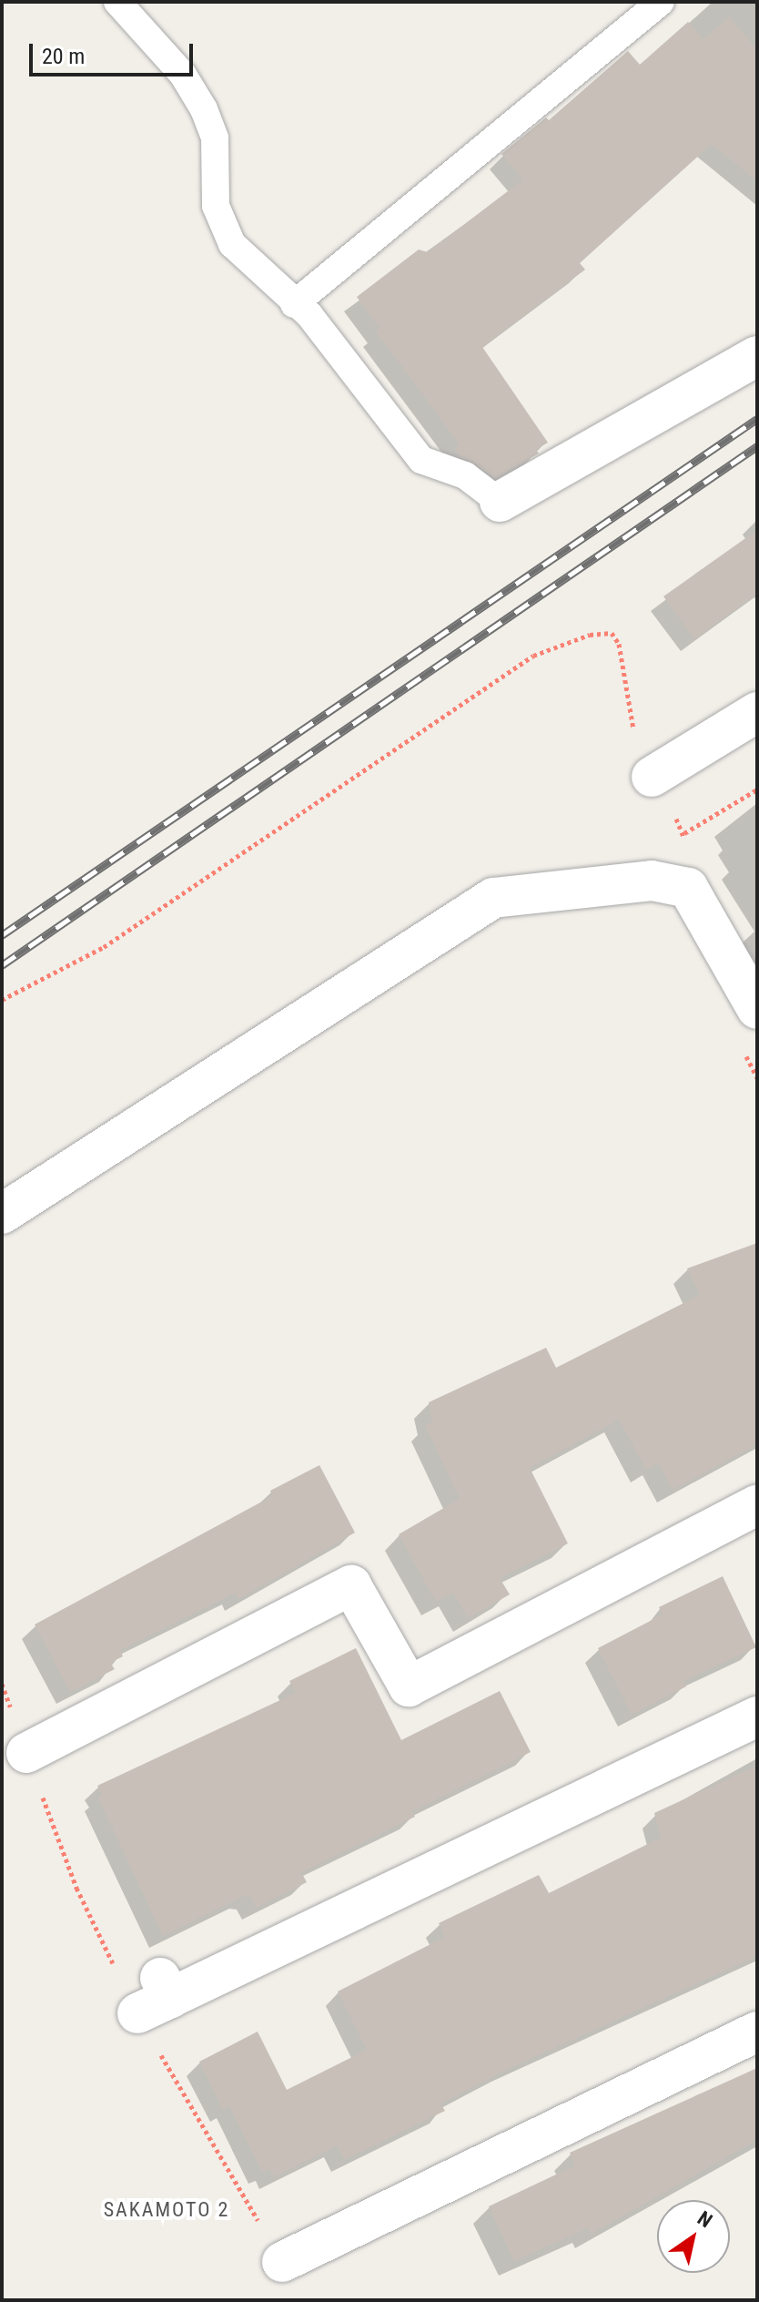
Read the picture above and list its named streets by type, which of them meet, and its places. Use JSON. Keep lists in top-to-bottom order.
{
  "districts": ["SAKAMOTO 2"],
  "scale_bar": "20 m",
  "north": "top right"
}
